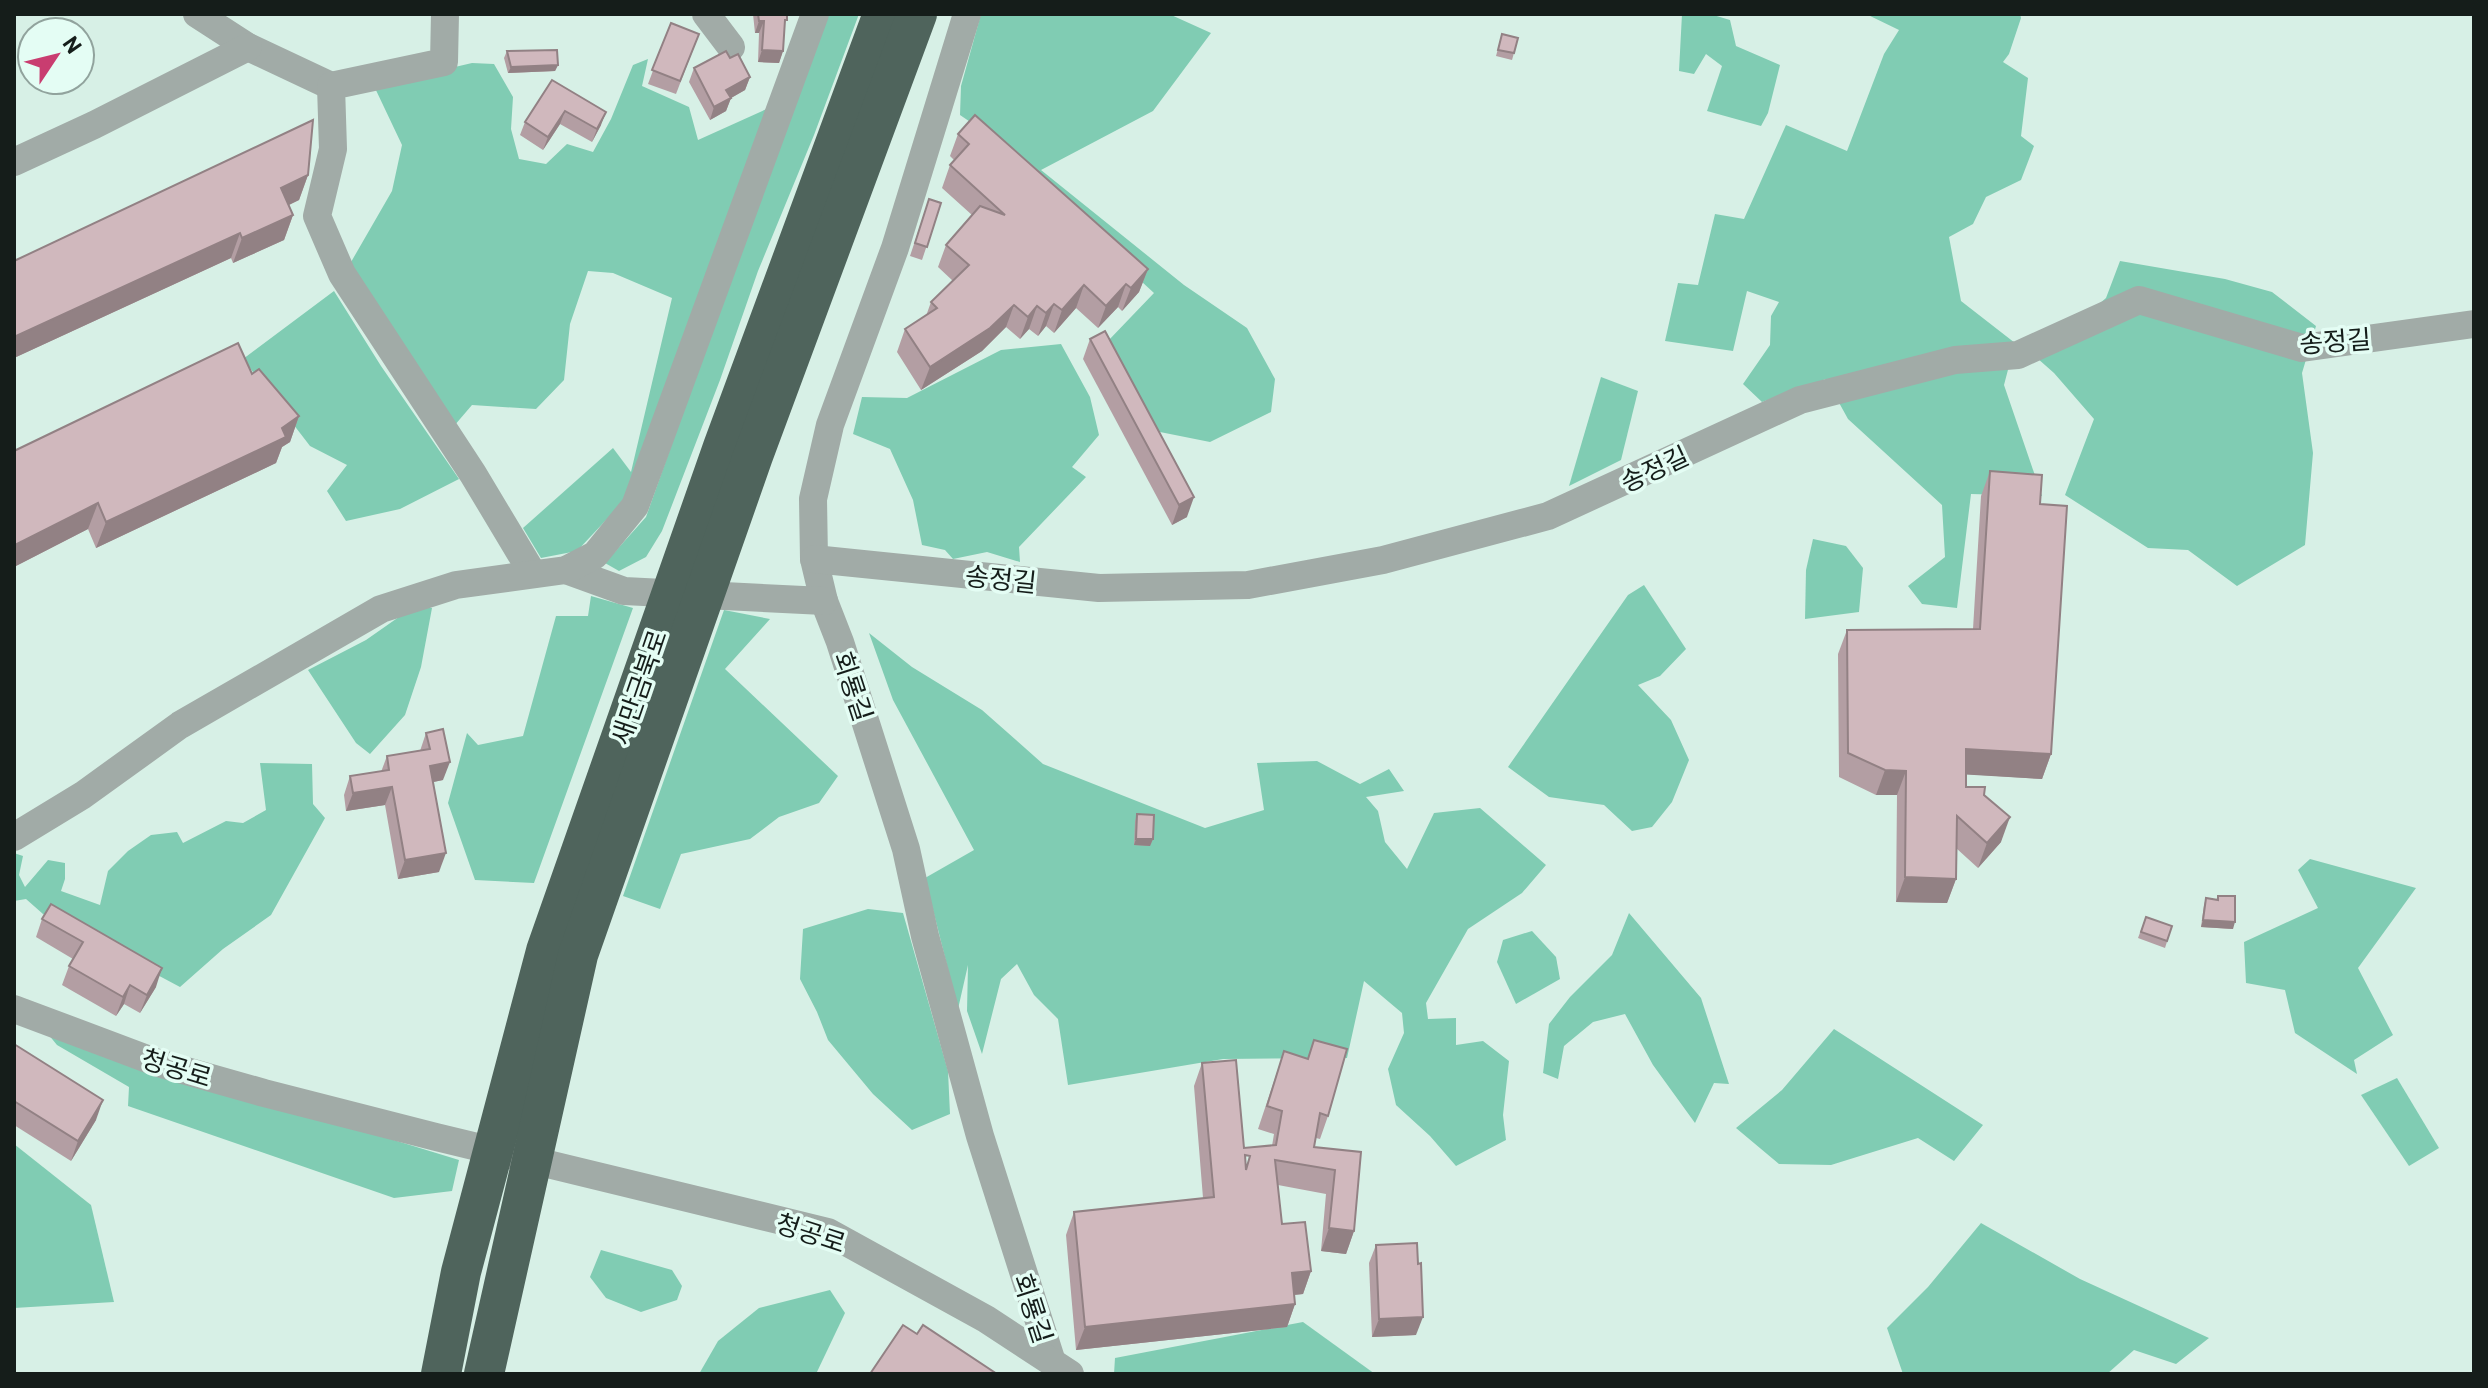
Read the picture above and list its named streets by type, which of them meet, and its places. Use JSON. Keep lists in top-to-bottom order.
{
  "streets": {
    "highway": ["새만금북로"],
    "street": ["송정길", "회룡길", "청공로"]
  },
  "crossings": [
    ["송정길", "회룡길"],
    ["회룡길", "청공로"]
  ],
  "north": "top right"
}
